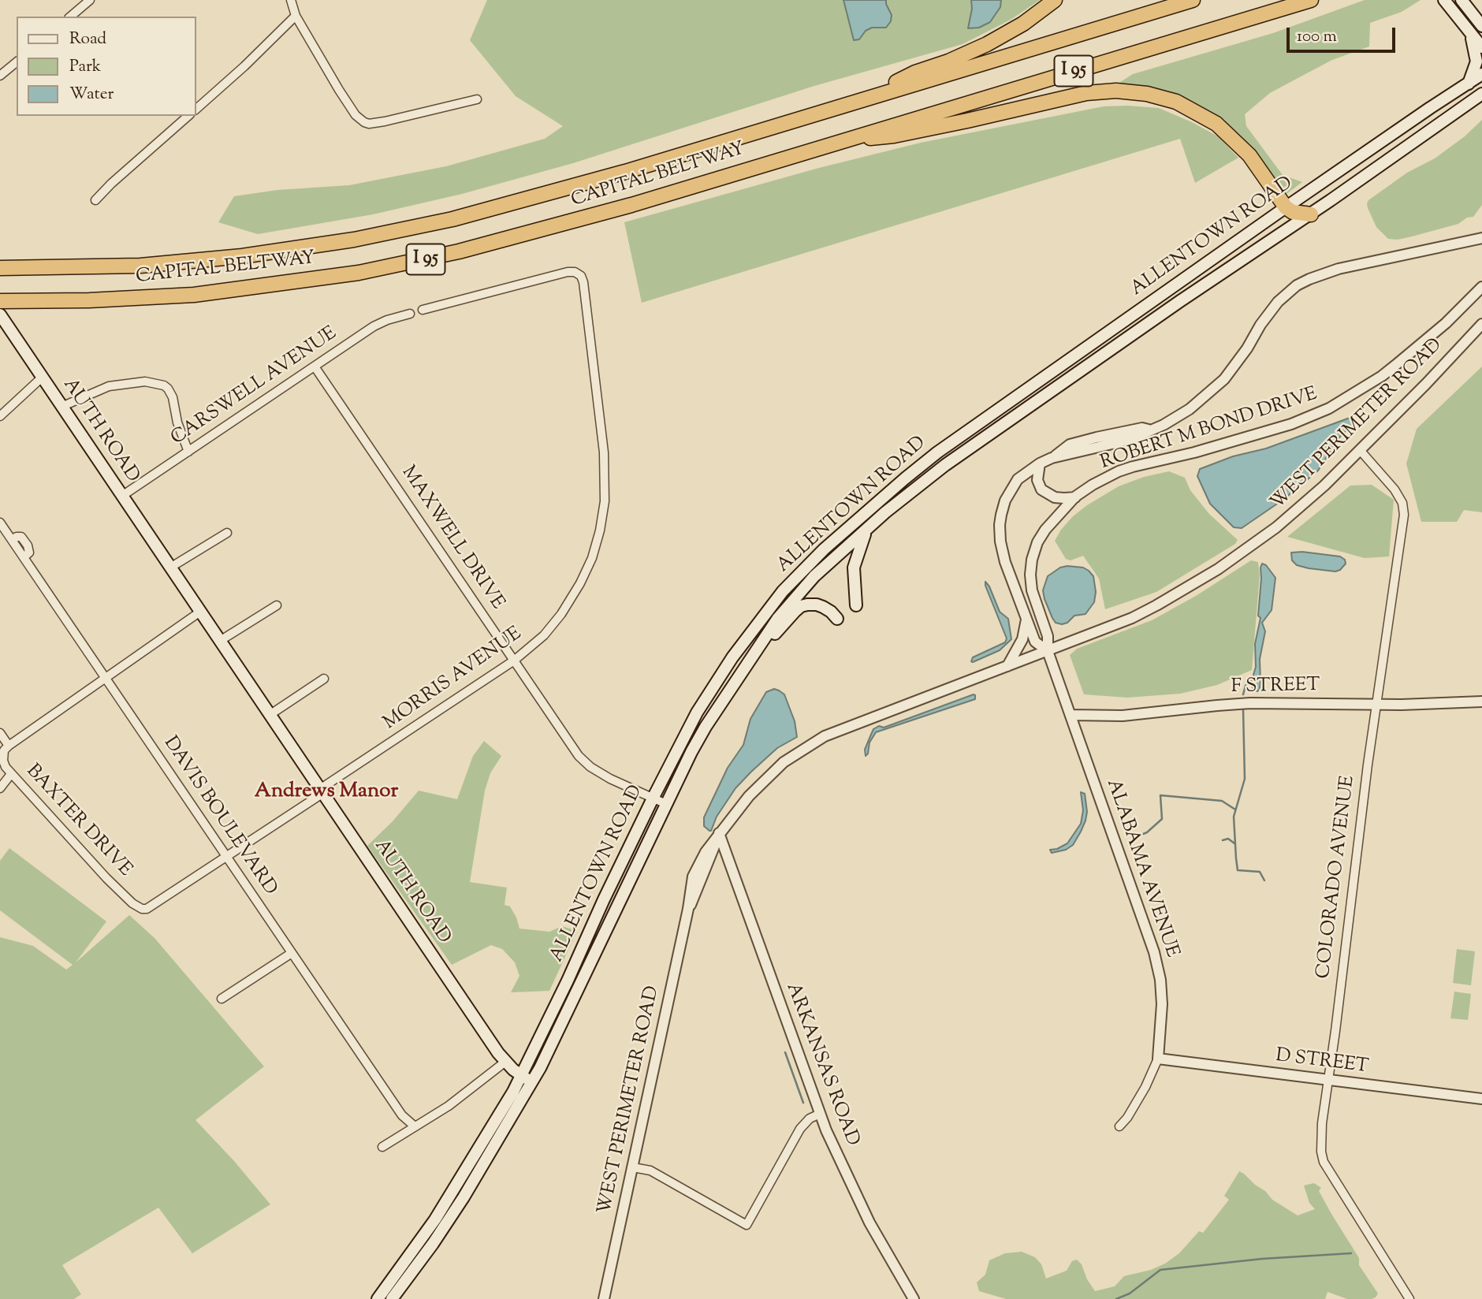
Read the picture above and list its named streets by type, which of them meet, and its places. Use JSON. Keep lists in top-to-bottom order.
{
  "streets": {
    "highway": ["I 95", "CAPITAL BELTWAY"],
    "main road": ["ALLENTOWN ROAD", "AUTH ROAD"],
    "street": [
      "CARSWELL AVENUE",
      "WEST PERIMETER ROAD",
      "ROBERT M BOND DRIVE",
      "MAXWELL DRIVE",
      "MORRIS AVENUE",
      "F STREET",
      "DAVIS BOULEVARD",
      "BAXTER DRIVE",
      "ALABAMA AVENUE",
      "COLORADO AVENUE",
      "D STREET",
      "ARKANSAS ROAD"
    ]
  },
  "crossings": [
    ["ALLENTOWN ROAD", "AUTH ROAD"],
    ["ALLENTOWN ROAD", "MAXWELL DRIVE"],
    ["CARSWELL AVENUE", "AUTH ROAD"],
    ["CARSWELL AVENUE", "MAXWELL DRIVE"],
    ["WEST PERIMETER ROAD", "ROBERT M BOND DRIVE"],
    ["WEST PERIMETER ROAD", "ALABAMA AVENUE"],
    ["WEST PERIMETER ROAD", "COLORADO AVENUE"],
    ["WEST PERIMETER ROAD", "ARKANSAS ROAD"],
    ["ROBERT M BOND DRIVE", "ALABAMA AVENUE"],
    ["AUTH ROAD", "MORRIS AVENUE"],
    ["MAXWELL DRIVE", "MORRIS AVENUE"],
    ["MORRIS AVENUE", "DAVIS BOULEVARD"],
    ["MORRIS AVENUE", "BAXTER DRIVE"],
    ["F STREET", "ALABAMA AVENUE"],
    ["F STREET", "COLORADO AVENUE"],
    ["ALABAMA AVENUE", "D STREET"],
    ["COLORADO AVENUE", "D STREET"]
  ],
  "districts": ["Andrews Manor"],
  "legend": ["Road", "Park", "Water"],
  "scale_bar": "100 m"
}
